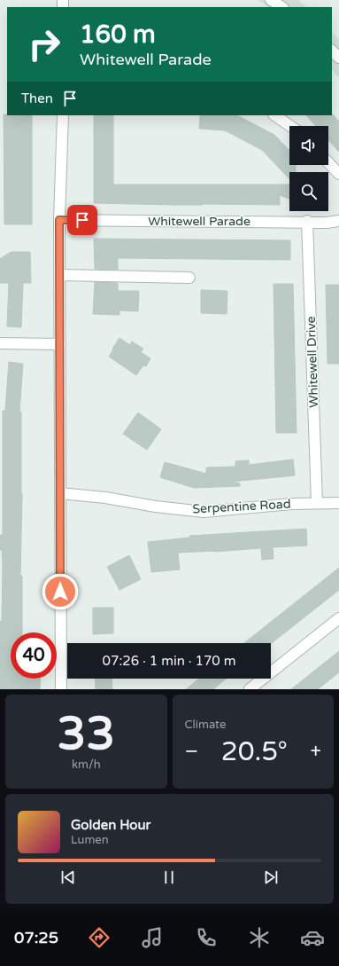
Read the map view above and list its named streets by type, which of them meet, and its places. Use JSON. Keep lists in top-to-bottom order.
{
  "streets": {
    "street": ["Whitewell Parade", "Whitewell Drive", "Serpentine Road"]
  },
  "crossings": [
    ["Whitewell Parade", "Whitewell Drive"],
    ["Whitewell Drive", "Serpentine Road"]
  ],
  "page": {
    "turn": ["160 m", "Whitewell Parade"],
    "then": "Then",
    "limit": "40",
    "trip": "07:26 · 1 min · 170 m",
    "tile": [
      ["33", "km/h"],
      "Climate"
    ],
    "heat": ["−", "20.5°", "+"],
    "song": ["Golden Hour", "Lumen"],
    "tabs": "07:25"
  }
}
